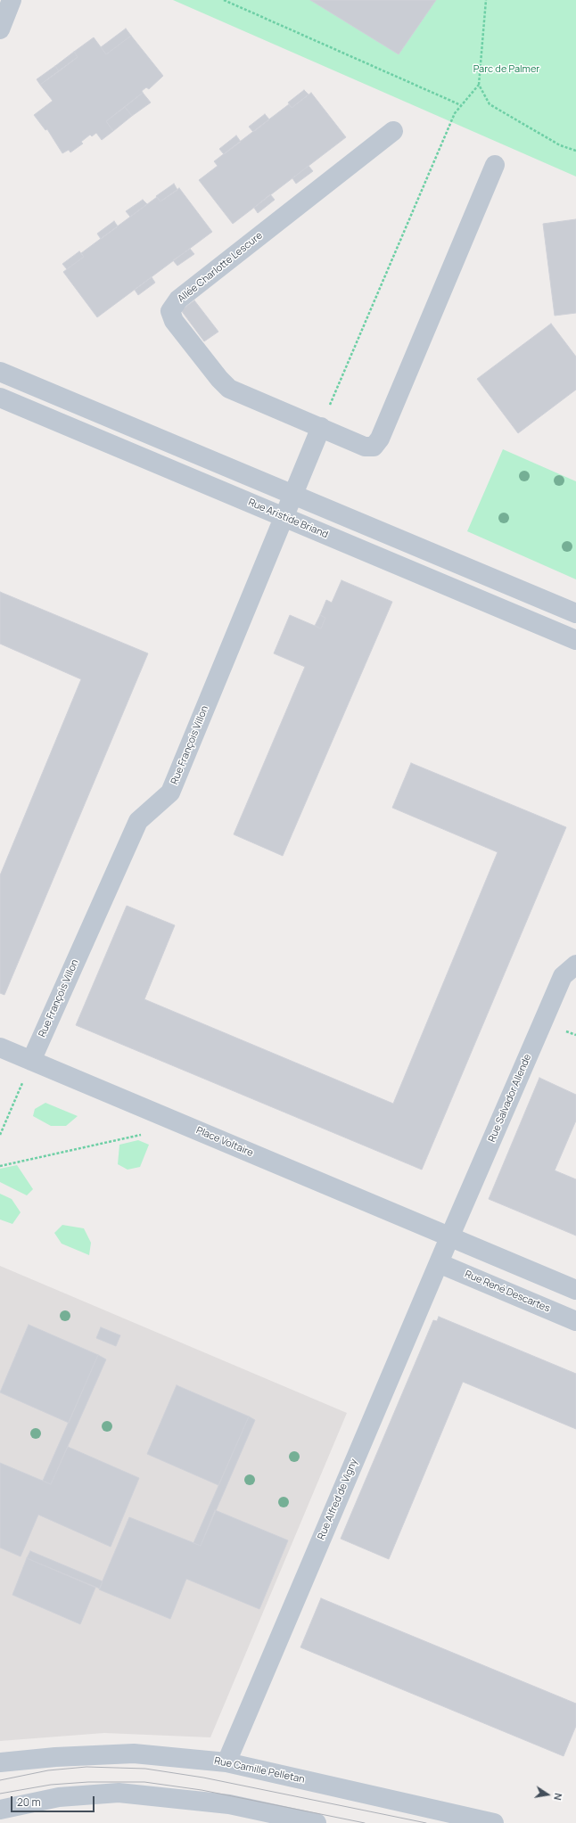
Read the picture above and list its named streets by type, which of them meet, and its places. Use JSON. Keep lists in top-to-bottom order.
{
  "streets": {
    "street": [
      "Allée Charlotte Lescure",
      "Rue Aristide Briand",
      "Rue François Villon",
      "Rue Salvador Allende",
      "Place Voltaire",
      "Rue René Descartes",
      "Rue Alfred de Vigny",
      "Rue Camille Pelletan"
    ]
  },
  "crossings": [
    ["Rue Aristide Briand", "Rue François Villon"],
    ["Rue François Villon", "Place Voltaire"],
    ["Rue Salvador Allende", "Place Voltaire"],
    ["Rue Salvador Allende", "Rue Alfred de Vigny"],
    ["Place Voltaire", "Rue Alfred de Vigny"],
    ["Rue René Descartes", "Rue Alfred de Vigny"],
    ["Rue Alfred de Vigny", "Rue Camille Pelletan"]
  ],
  "parks": ["Parc de Palmer"],
  "scale_bar": "20 m",
  "north": "right"
}
